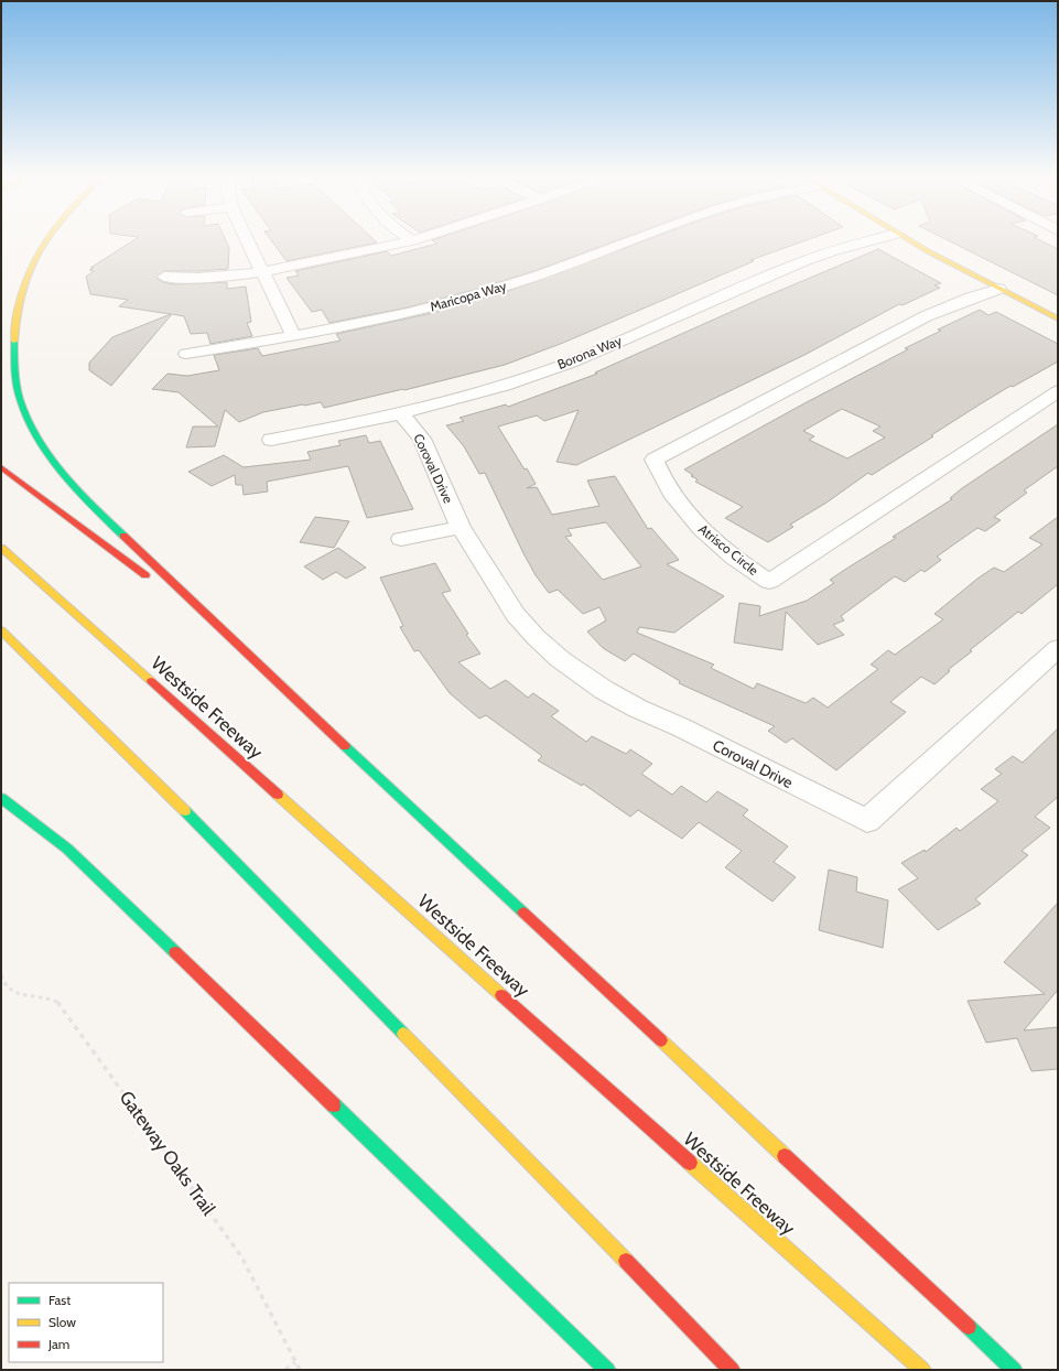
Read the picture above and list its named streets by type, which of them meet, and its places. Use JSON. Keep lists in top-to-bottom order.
{
  "streets": {
    "main road": ["Westside Freeway"],
    "street": [
      "Maricopa Way",
      "Borona Way",
      "Coroval Drive",
      "Atrisco Circle"
    ],
    "path": ["Gateway Oaks Trail"]
  },
  "crossings": [
    ["Borona Way", "Coroval Drive"]
  ],
  "legend": ["Fast", "Slow", "Jam"]
}
